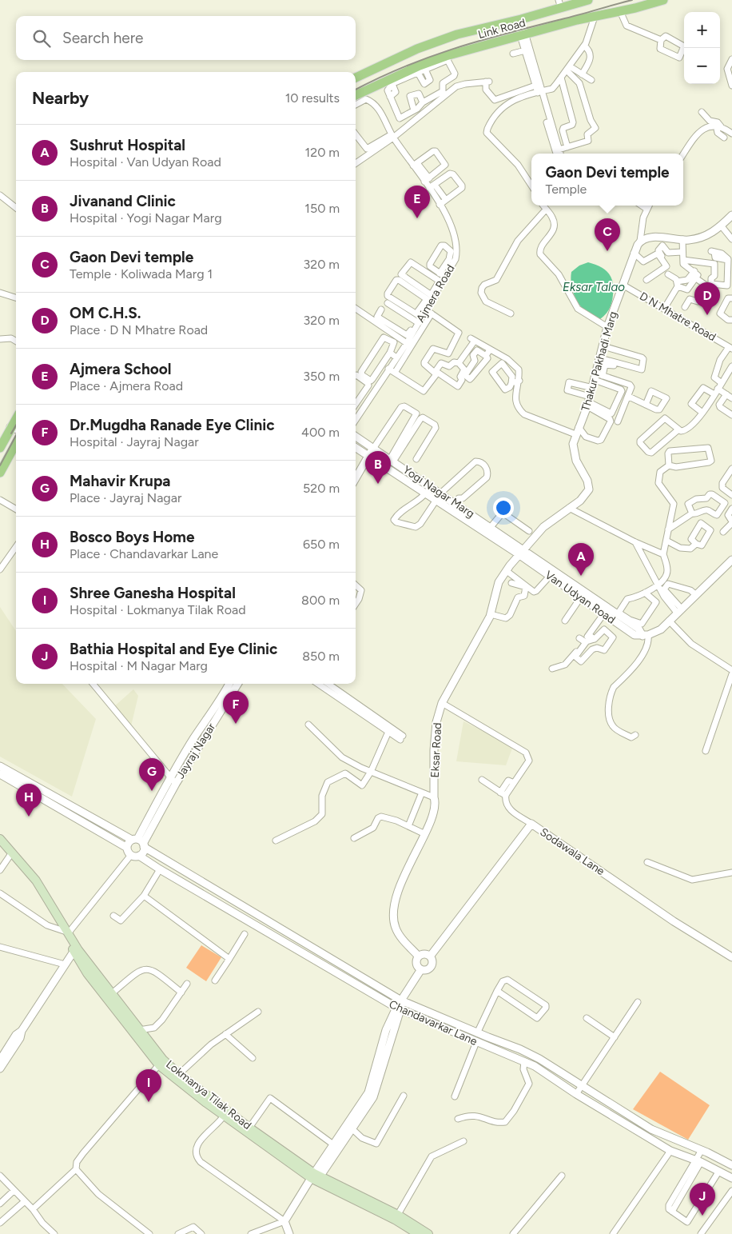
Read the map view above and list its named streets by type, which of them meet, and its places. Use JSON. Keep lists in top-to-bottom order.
{
  "streets": {
    "main road": ["Link Road", "Lokmanya Tilak Road"],
    "street": [
      "Ajmera Road",
      "D N Mhatre Road",
      "Thakur Pakhadi Marg",
      "Yogi Nagar Marg",
      "Van Udyan Road",
      "Eksar Road",
      "Jayraj Nagar",
      "Sodawala Lane",
      "Chandavarkar Lane"
    ]
  },
  "crossings": [
    ["Link Road", "Ajmera Road"],
    ["D N Mhatre Road", "Thakur Pakhadi Marg"],
    ["Thakur Pakhadi Marg", "Yogi Nagar Marg"],
    ["Thakur Pakhadi Marg", "Van Udyan Road"],
    ["Thakur Pakhadi Marg", "Eksar Road"],
    ["Yogi Nagar Marg", "Van Udyan Road"],
    ["Yogi Nagar Marg", "Eksar Road"],
    ["Van Udyan Road", "Eksar Road"],
    ["Eksar Road", "Sodawala Lane"],
    ["Jayraj Nagar", "Chandavarkar Lane"]
  ],
  "water": ["Eksar Talao"],
  "page": {
    "map_buttons": ["+", "−"],
    "search": "Search here",
    "heading": ["Nearby", "10 results"],
    "list": [
      {
        "mark": "A",
        "name": "Sushrut Hospital",
        "note": "Hospital · Van Udyan Road",
        "value": "120 m"
      },
      {
        "mark": "B",
        "name": "Jivanand Clinic",
        "note": "Hospital · Yogi Nagar Marg",
        "value": "150 m"
      },
      {
        "mark": "C",
        "name": "Gaon Devi temple",
        "note": "Temple · Koliwada Marg 1",
        "value": "320 m"
      },
      {
        "mark": "D",
        "name": "OM C.H.S.",
        "note": "Place · D N Mhatre Road",
        "value": "320 m"
      },
      {
        "mark": "E",
        "name": "Ajmera School",
        "note": "Place · Ajmera Road",
        "value": "350 m"
      },
      {
        "mark": "F",
        "name": "Dr.Mugdha Ranade Eye Clinic",
        "note": "Hospital · Jayraj Nagar",
        "value": "400 m"
      },
      {
        "mark": "G",
        "name": "Mahavir Krupa",
        "note": "Place · Jayraj Nagar",
        "value": "520 m"
      },
      {
        "mark": "H",
        "name": "Bosco Boys Home",
        "note": "Place · Chandavarkar Lane",
        "value": "650 m"
      },
      {
        "mark": "I",
        "name": "Shree Ganesha Hospital",
        "note": "Hospital · Lokmanya Tilak Road",
        "value": "800 m"
      },
      {
        "mark": "J",
        "name": "Bathia Hospital and Eye Clinic",
        "note": "Hospital · M Nagar Marg",
        "value": "850 m"
      }
    ],
    "popup": ["Gaon Devi temple", "Temple"],
    "pins": [
      "E",
      "C",
      "D",
      "B",
      "A",
      "F",
      "G",
      "H",
      "I",
      "J"
    ]
  }
}
